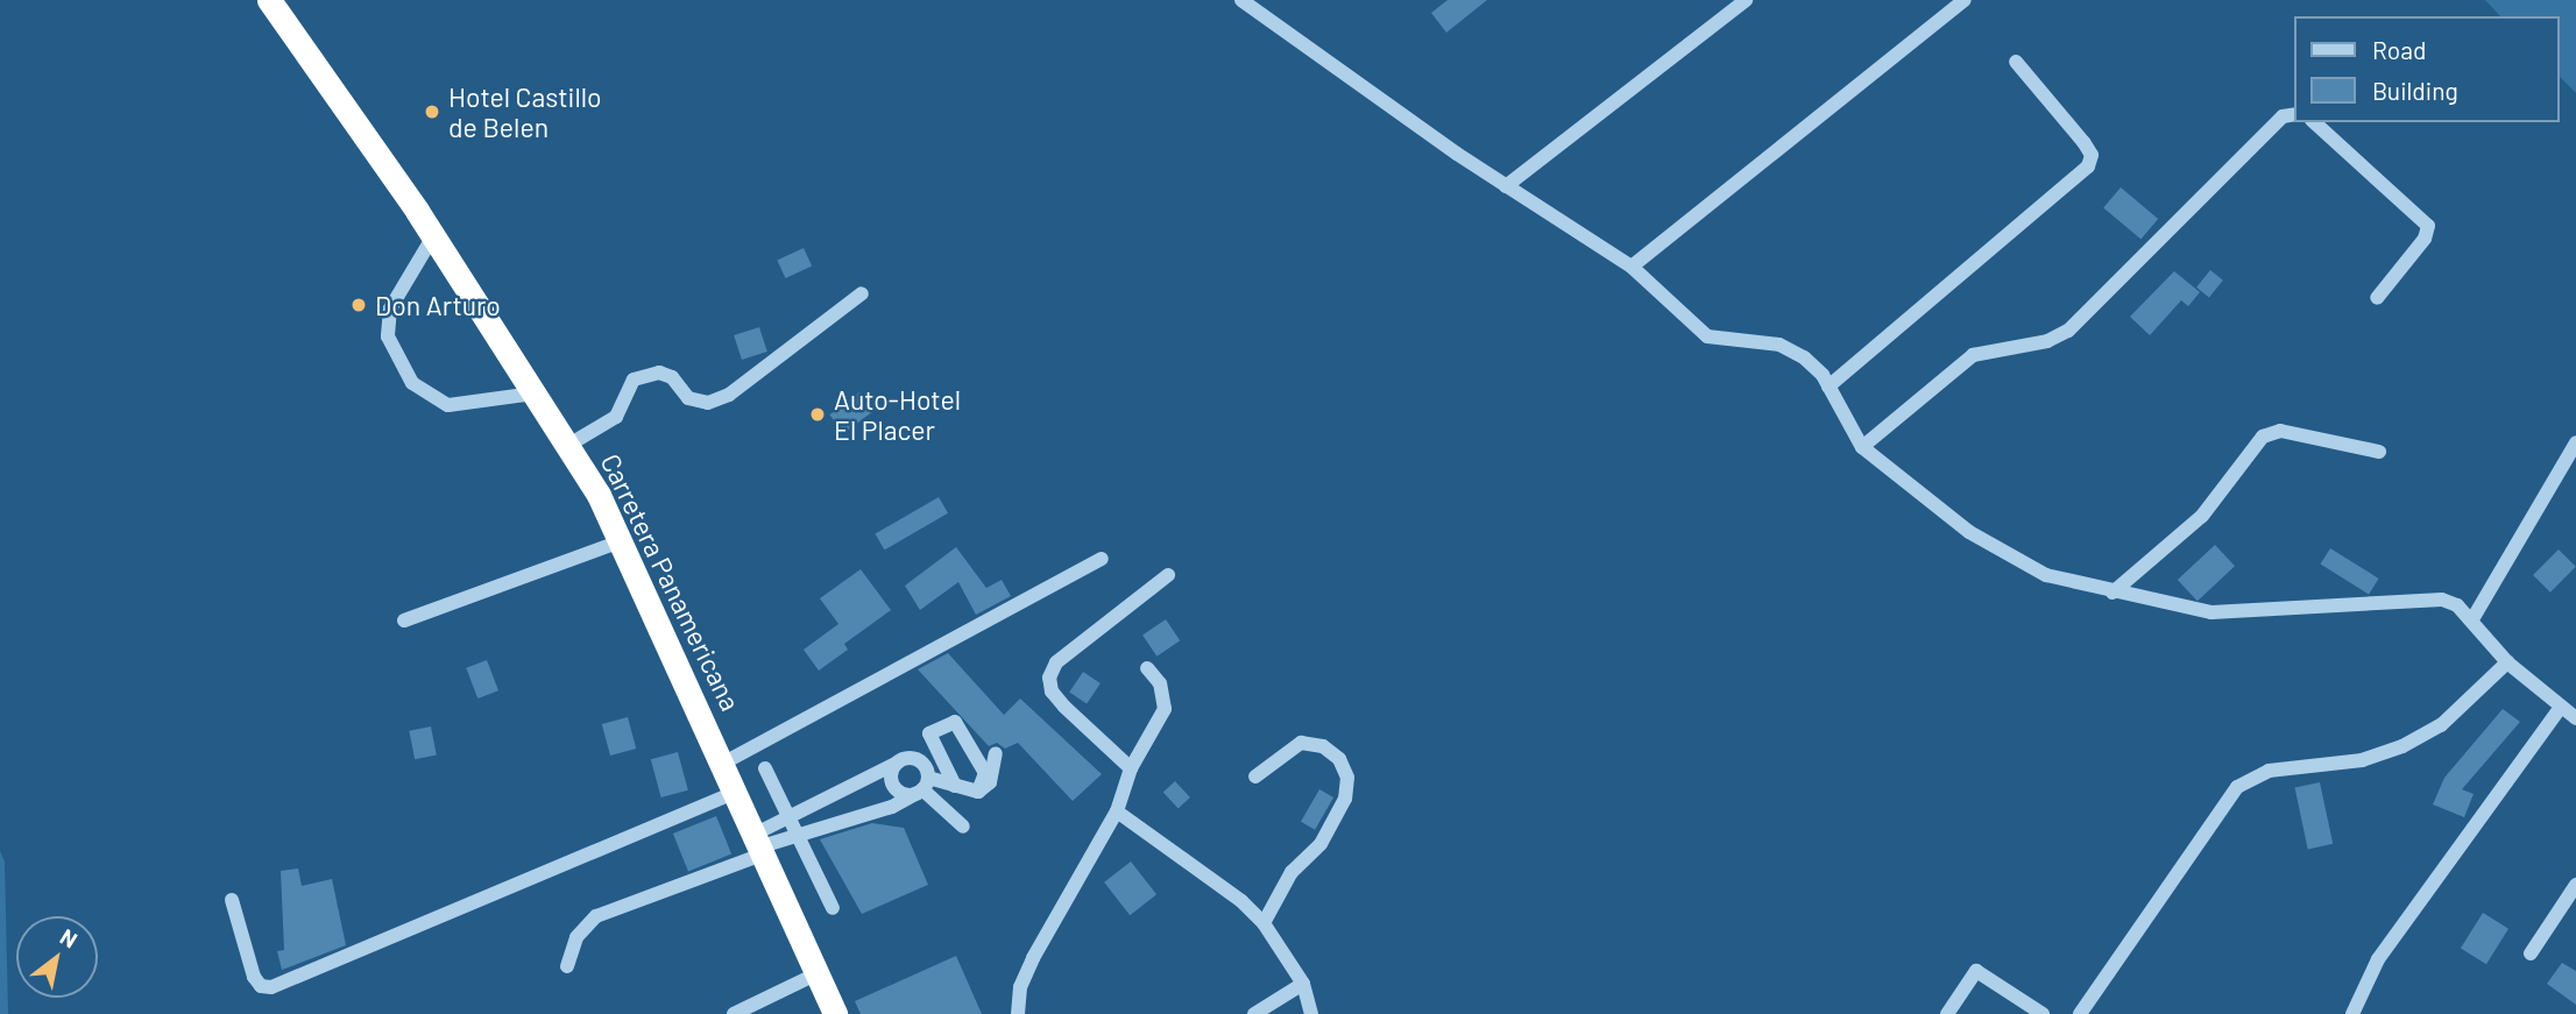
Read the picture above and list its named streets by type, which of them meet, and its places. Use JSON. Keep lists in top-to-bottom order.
{
  "streets": {
    "highway": ["Carretera Panamericana"]
  },
  "places": ["Hotel Castillo de Belen", "Don Arturo", "Auto-Hotel El Placer"],
  "legend": ["Road", "Building"],
  "north": "top right"
}
